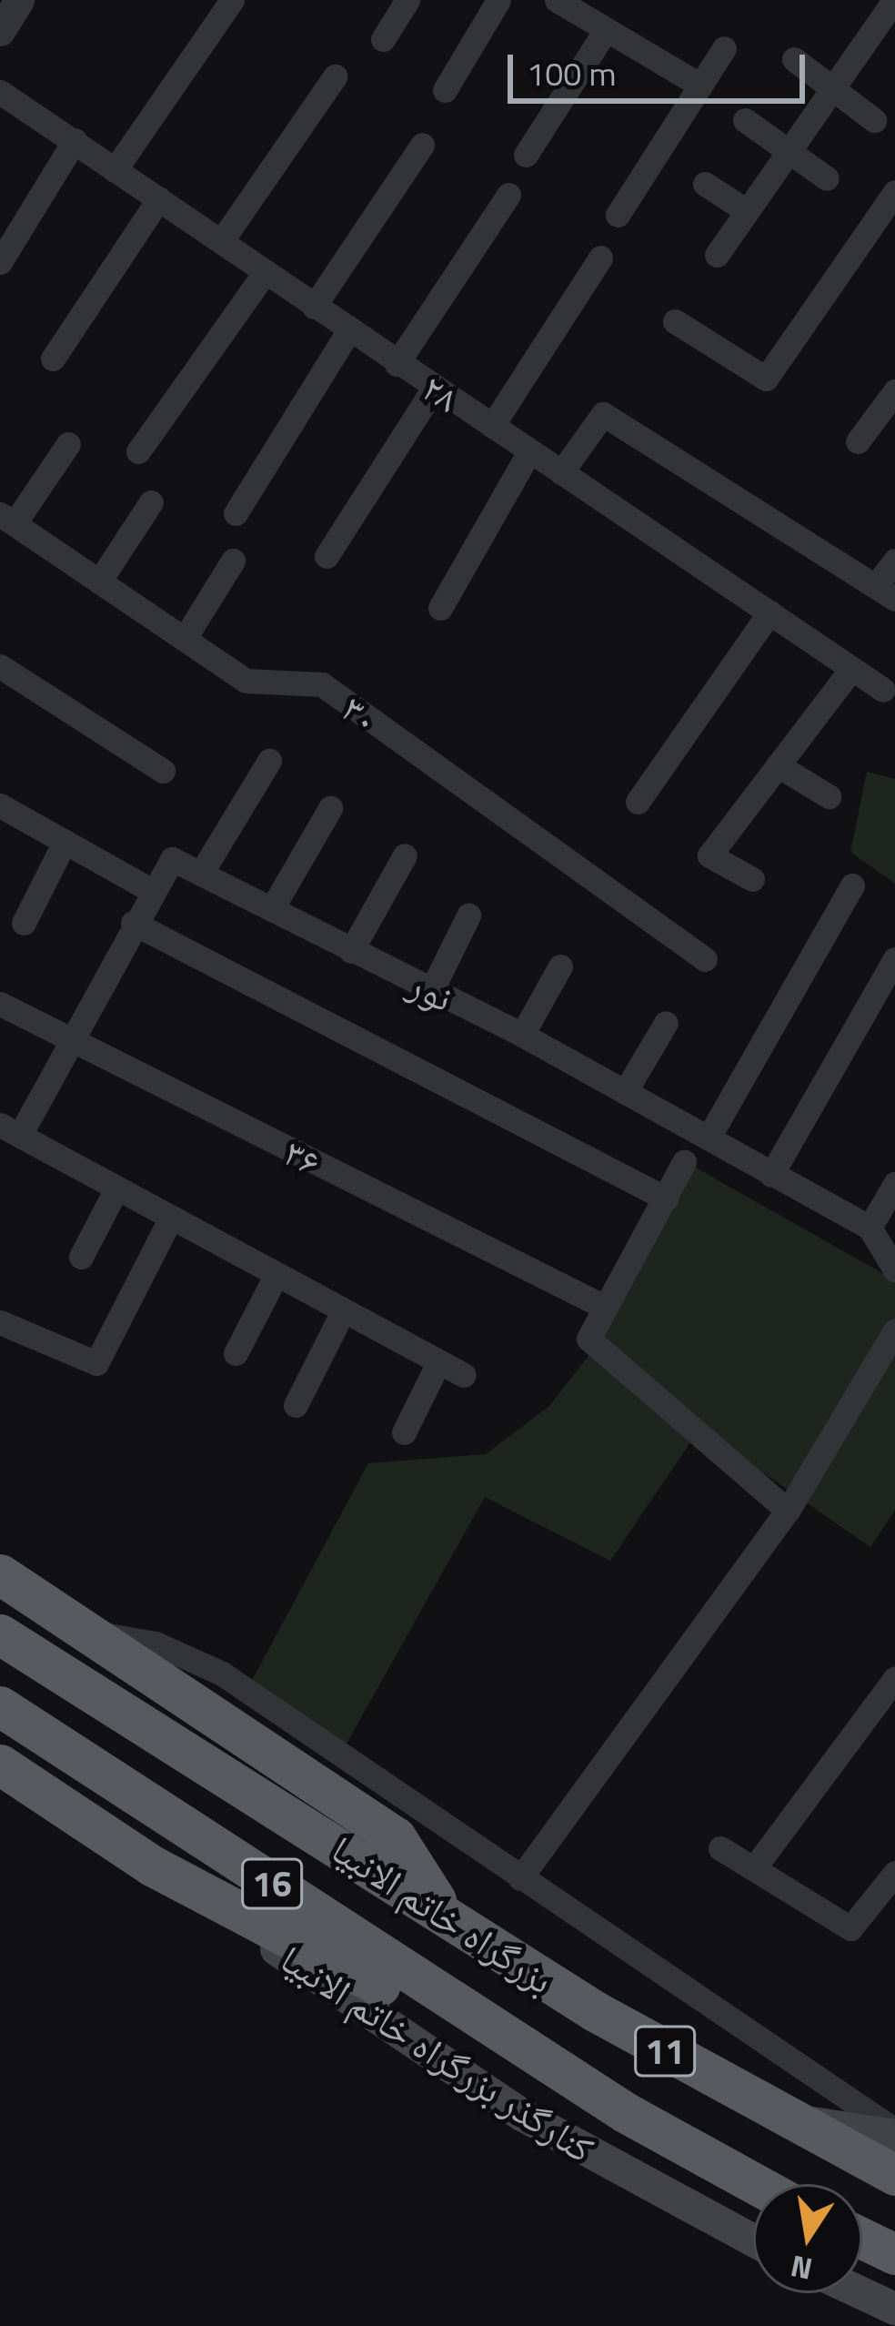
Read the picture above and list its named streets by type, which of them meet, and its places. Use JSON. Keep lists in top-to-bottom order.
{
  "streets": {
    "highway": [
      "16",
      "بزرگراه خاتم الانبیا",
      "11",
      "کنارگذر بزرگراه خاتم الانبیا"
    ],
    "street": [
      "۲۸",
      "۳۰",
      "نور",
      "۳۶"
    ]
  },
  "crossings": [
    ["16", "بزرگراه خاتم الانبیا"],
    ["16", "کنارگذر بزرگراه خاتم الانبیا"]
  ],
  "scale_bar": "100 m",
  "north": "bottom"
}
